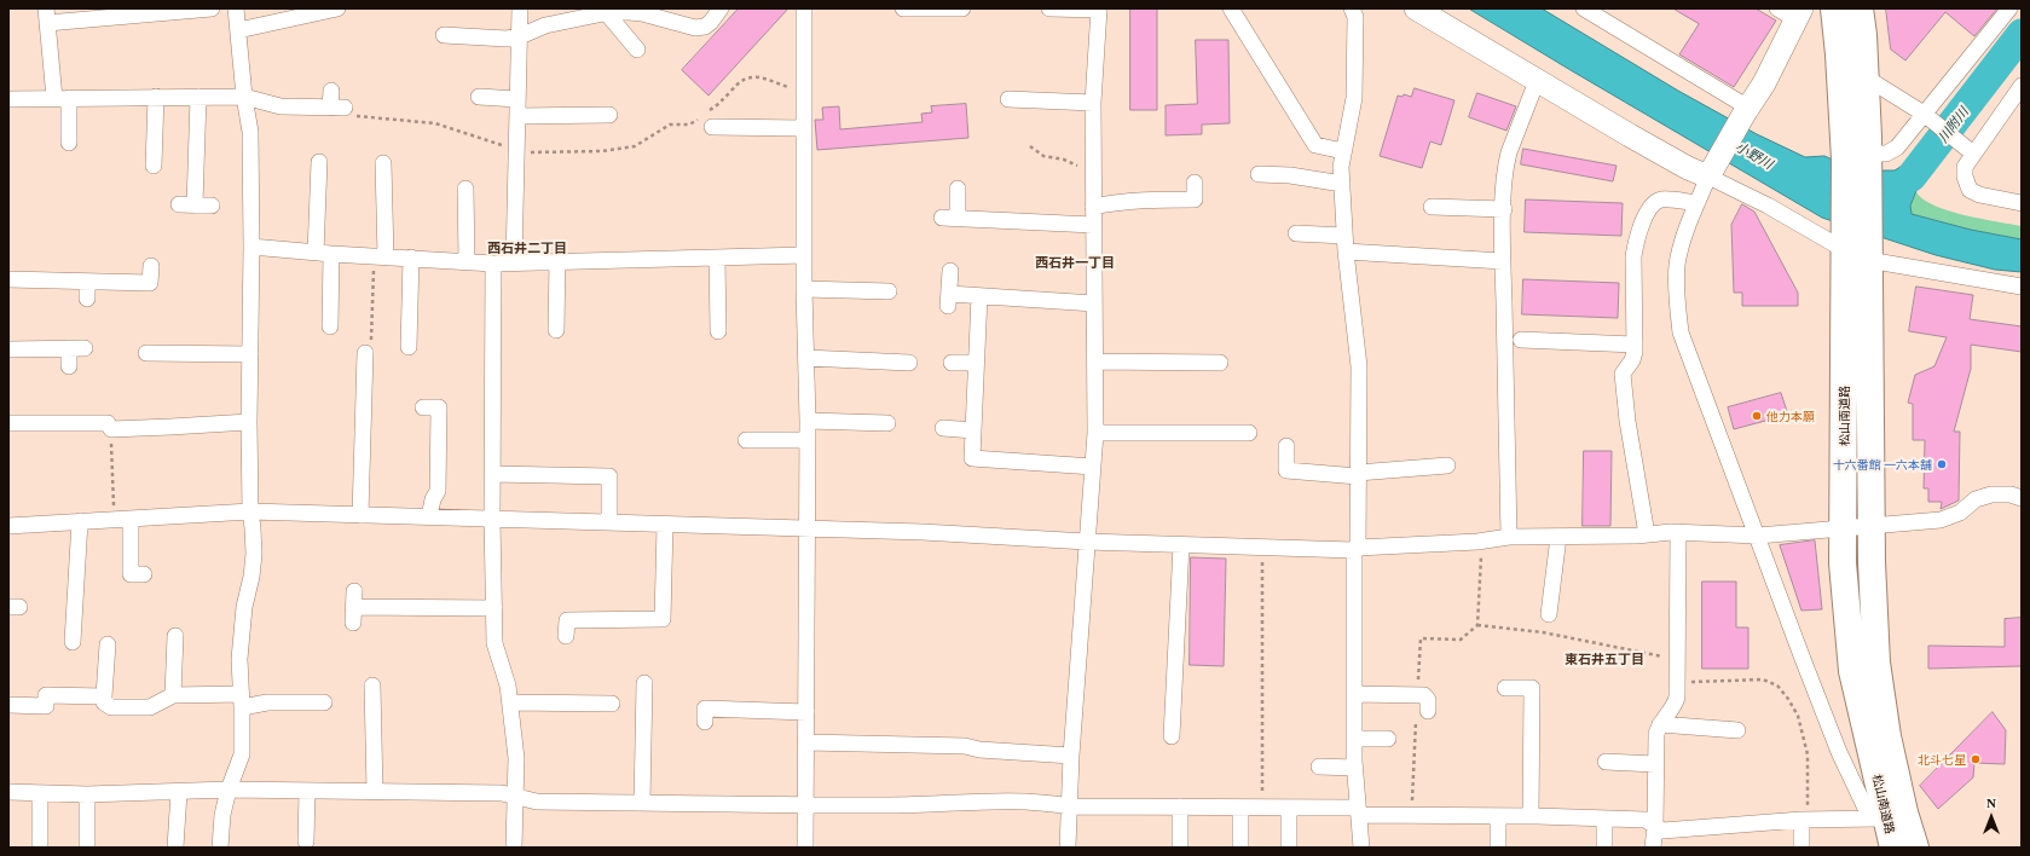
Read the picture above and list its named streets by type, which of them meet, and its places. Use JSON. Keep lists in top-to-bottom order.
{
  "streets": {
    "highway": ["松山南道路"]
  },
  "districts": ["西石井二丁目", "西石井一丁目", "東石井五丁目"],
  "water": ["川附川", "小野川"],
  "places": ["他力本願", "十六番館 一六本舗", "北斗七星"],
  "north": "top"
}
